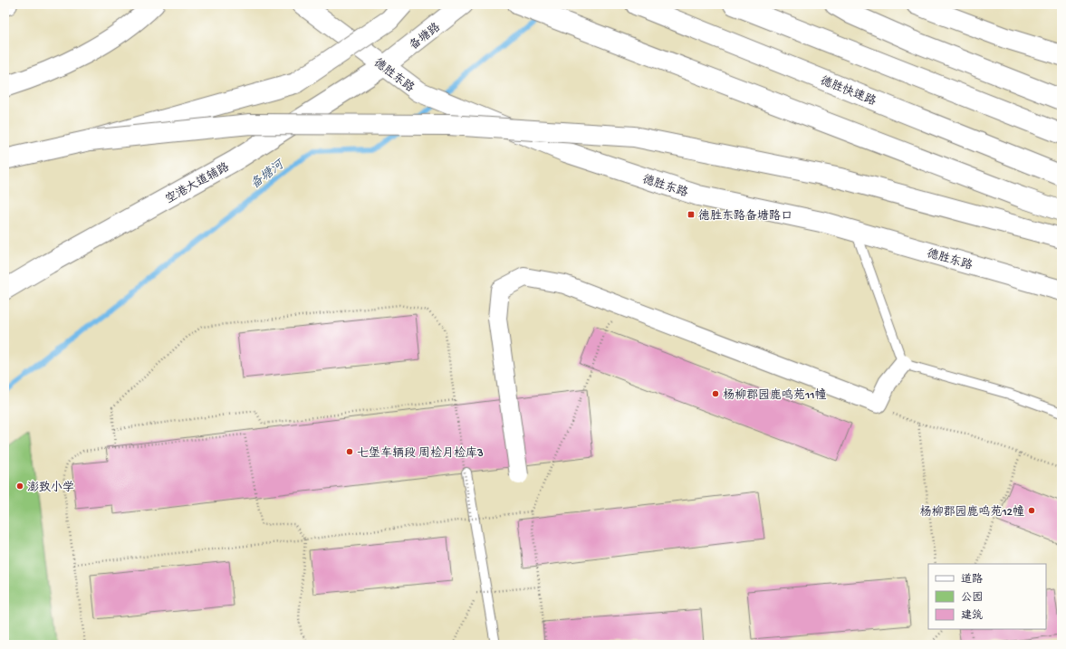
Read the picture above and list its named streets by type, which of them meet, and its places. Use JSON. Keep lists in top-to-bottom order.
{
  "streets": {
    "main road": [
      "备塘路",
      "德胜东路",
      "德胜快速路",
      "空港大道辅路"
    ]
  },
  "crossings": [
    ["备塘路", "德胜东路"],
    ["备塘路", "空港大道辅路"],
    ["德胜东路", "空港大道辅路"]
  ],
  "water": ["备塘河"],
  "places": {
    "transit": ["德胜东路备塘路口"],
    "other": [
      "杨柳郡园鹿鸣苑11幢",
      "七堡车辆段 周检月检库3",
      "澎致小学",
      "杨柳郡园鹿鸣苑12幢"
    ]
  },
  "legend": ["道路", "公园", "建筑"]
}
